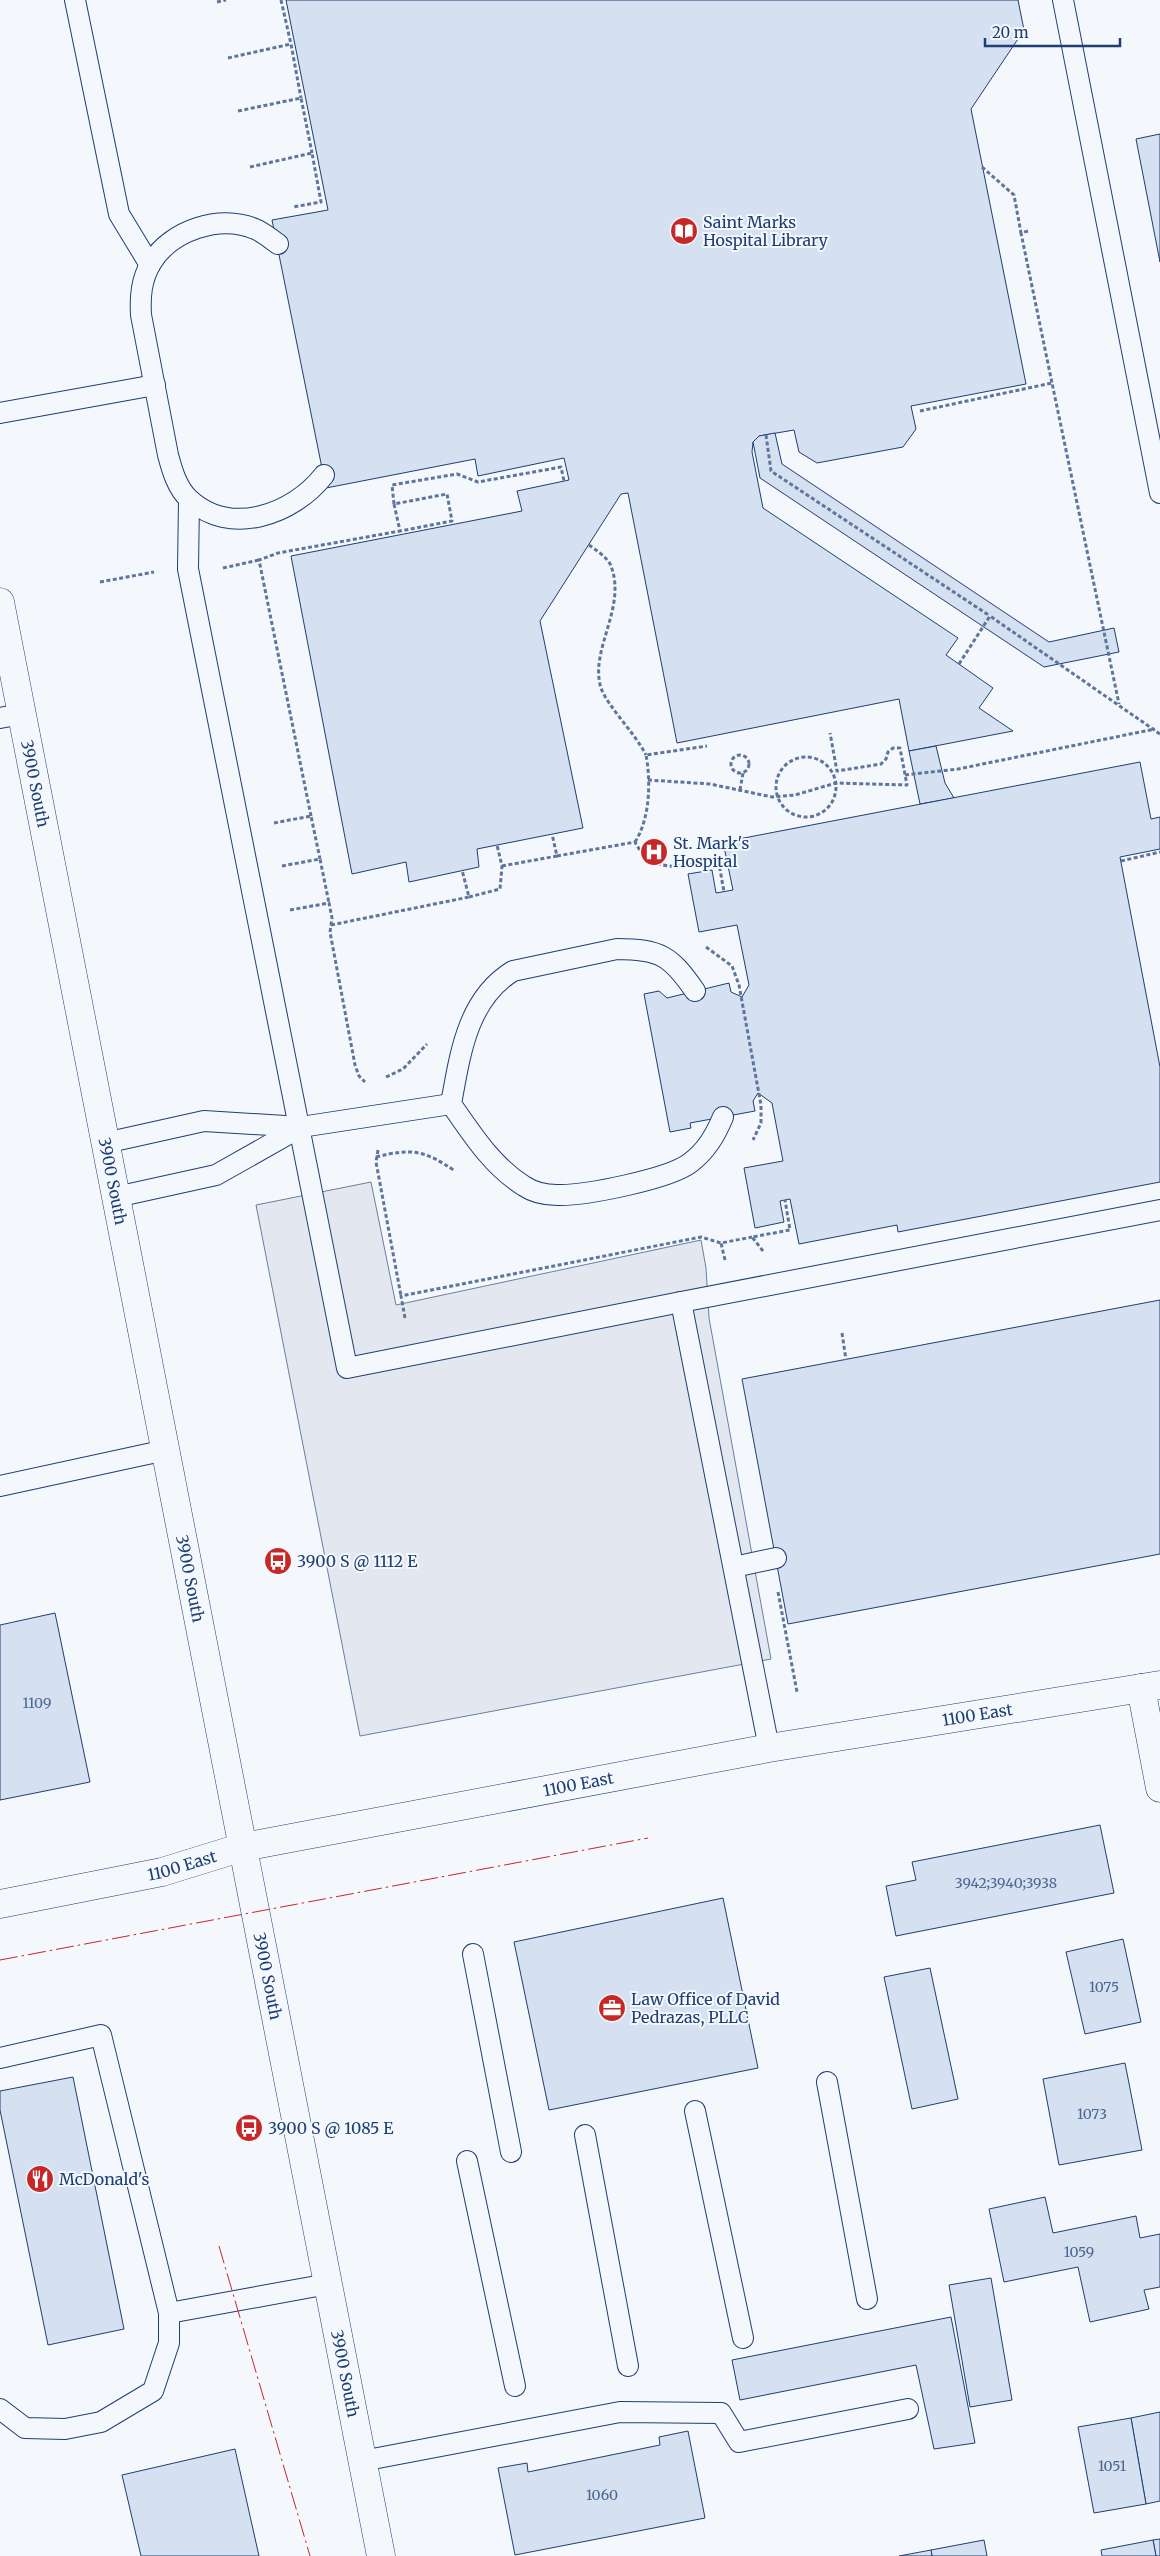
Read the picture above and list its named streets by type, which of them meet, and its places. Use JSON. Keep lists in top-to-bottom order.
{
  "streets": {
    "main road": ["3900 South", "1100 East"]
  },
  "crossings": [
    ["3900 South", "1100 East"]
  ],
  "places": {
    "library": ["Saint Marks Hospital Library"],
    "hospital": ["St. Mark's Hospital"],
    "bus stop": ["3900 S @ 1112 E", "3900 S @ 1085 E"],
    "office": ["Law Office of David Pedrazas, PLLC"],
    "restaurant": ["McDonald's"]
  },
  "house_numbers": [
    "1109",
    "3942;3940;3938",
    "1075",
    "1073",
    "1059",
    "1051",
    "1060"
  ],
  "scale_bar": "20 m"
}
